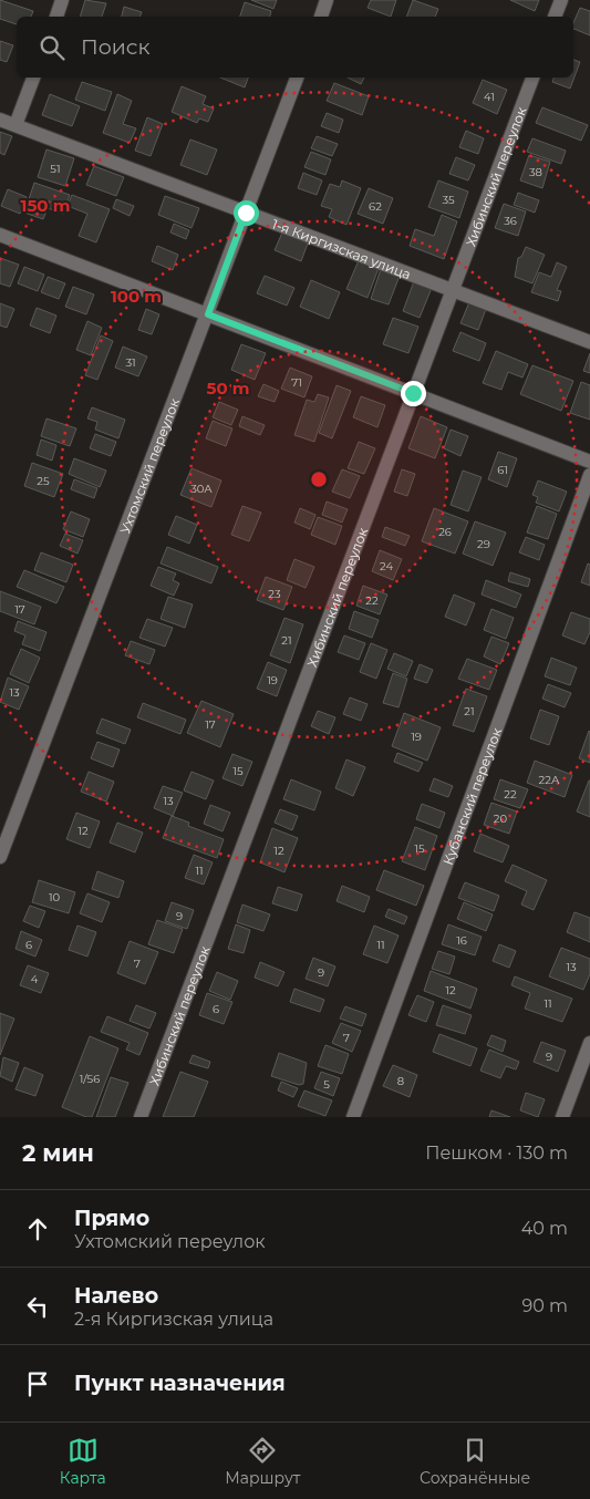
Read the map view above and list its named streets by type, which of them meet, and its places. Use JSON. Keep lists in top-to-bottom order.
{
  "streets": {
    "street": [
      "Хибинский переулок",
      "1-я Киргизская улица",
      "Ухтомский переулок",
      "Кубанский переулок"
    ]
  },
  "crossings": [
    ["Хибинский переулок", "1-я Киргизская улица"],
    ["1-я Киргизская улица", "Ухтомский переулок"]
  ],
  "house_numbers": [
    "41",
    "51",
    "38",
    "35",
    "62",
    "36",
    "31",
    "71",
    "61",
    "25",
    "30А",
    "26",
    "29",
    "24",
    "23",
    "22",
    "17",
    "21",
    "19",
    "13",
    "21",
    "17",
    "19",
    "15",
    "22А",
    "22",
    "13",
    "20",
    "12",
    "15",
    "12",
    "11",
    "10",
    "9",
    "16",
    "6",
    "11",
    "7",
    "13",
    "9",
    "4",
    "12",
    "11",
    "6",
    "7",
    "9",
    "1/56",
    "8",
    "5"
  ],
  "page": {
    "search": "Поиск",
    "heading": ["2 мин", "Пешком · 130 m"],
    "list": [
      ["Прямо", "Ухтомский переулок", "40 m"],
      ["Налево", "2-я Киргизская улица", "90 m"],
      "Пункт назначения"
    ],
    "nav": ["Карта", "Маршрут", "Сохранённые"]
  },
  "rings": ["150 m", "100 m", "50 m"]
}
